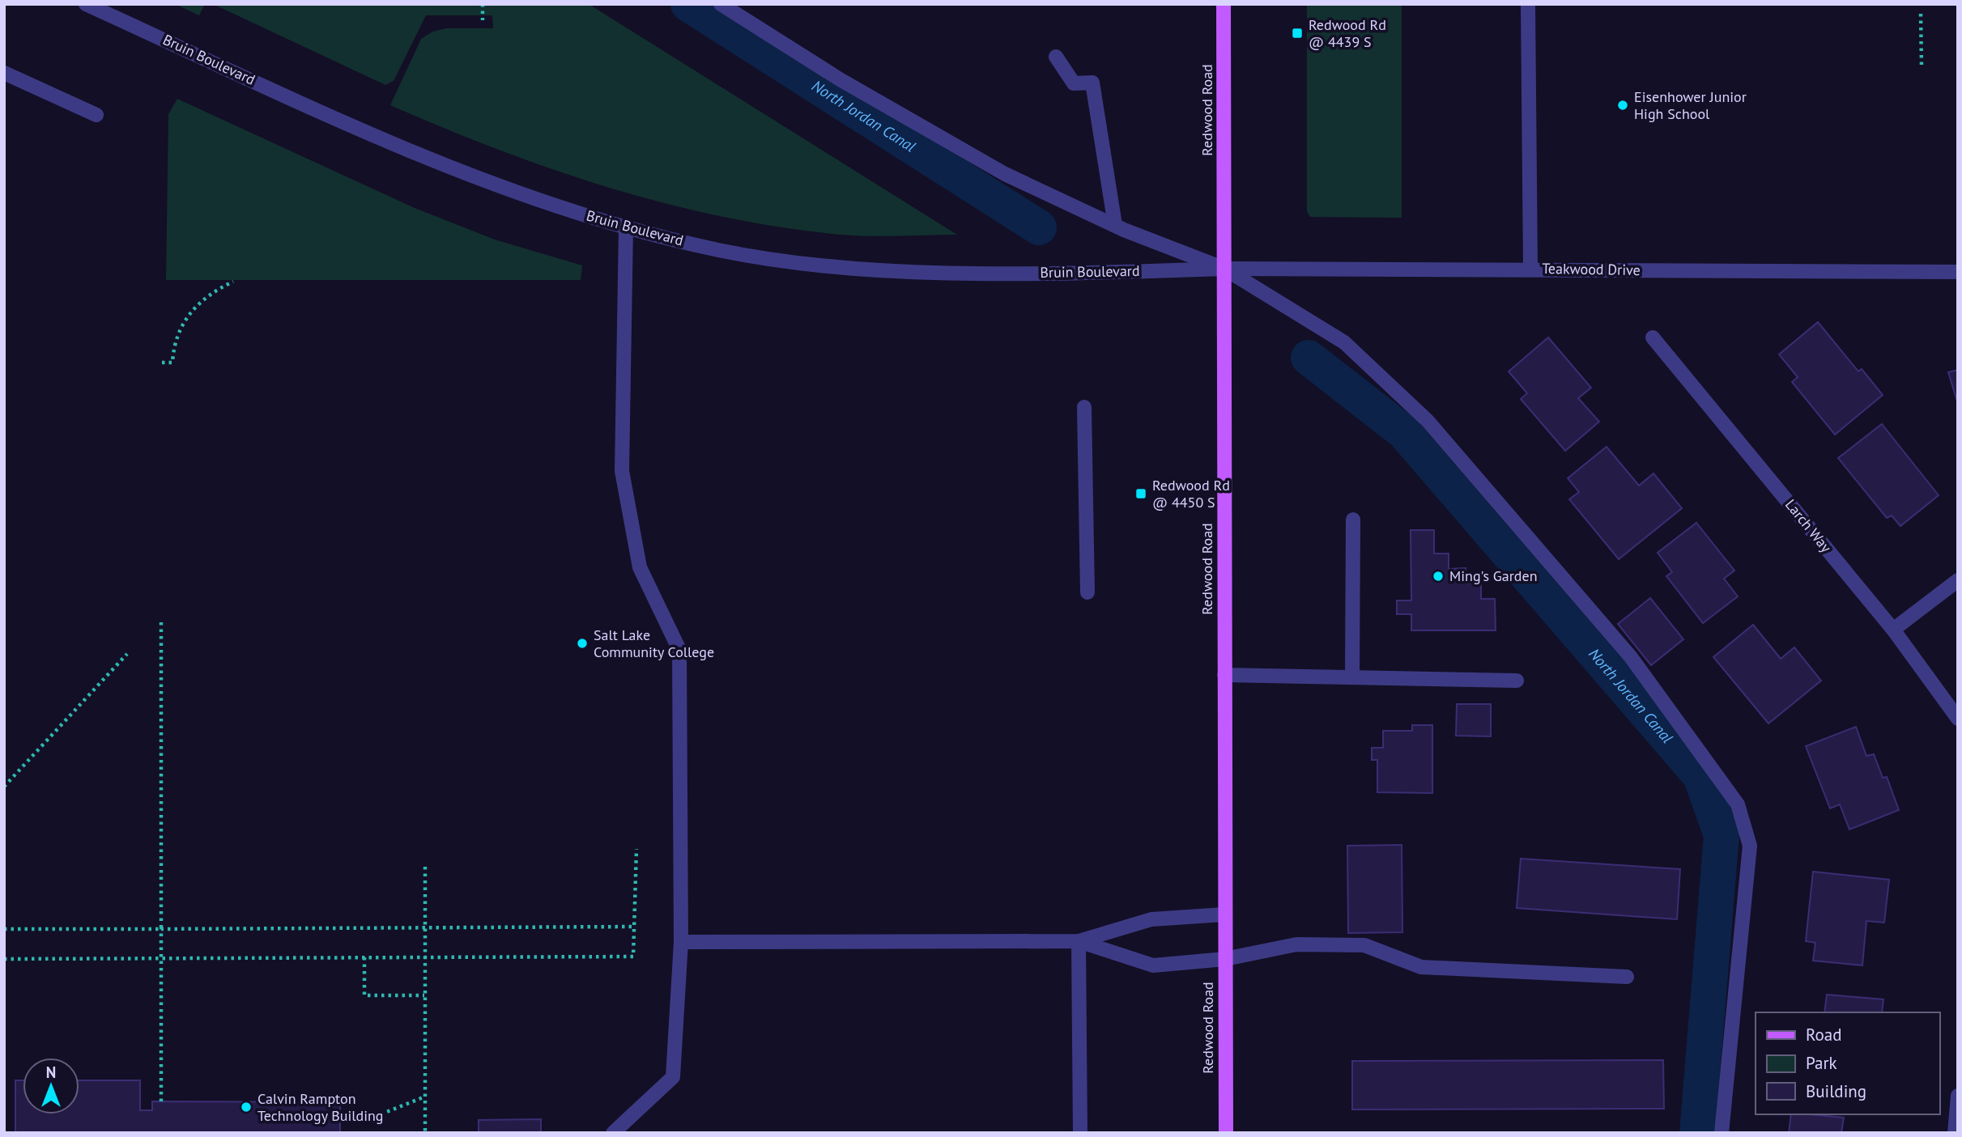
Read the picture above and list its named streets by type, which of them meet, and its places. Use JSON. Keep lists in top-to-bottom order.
{
  "streets": {
    "main road": ["Redwood Road"],
    "street": ["Bruin Boulevard", "Teakwood Drive", "Larch Way"]
  },
  "crossings": [
    ["Bruin Boulevard", "Redwood Road"],
    ["Bruin Boulevard", "Teakwood Drive"],
    ["Redwood Road", "Teakwood Drive"]
  ],
  "water": ["North Jordan Canal"],
  "places": {
    "transit": ["Redwood Rd @ 4439 S", "Redwood Rd @ 4450 S"],
    "other": [
      "Eisenhower Junior High School",
      "Ming's Garden",
      "Salt Lake Community College",
      "Calvin Rampton Technology Building"
    ]
  },
  "legend": ["Road", "Park", "Building"],
  "north": "top"
}
